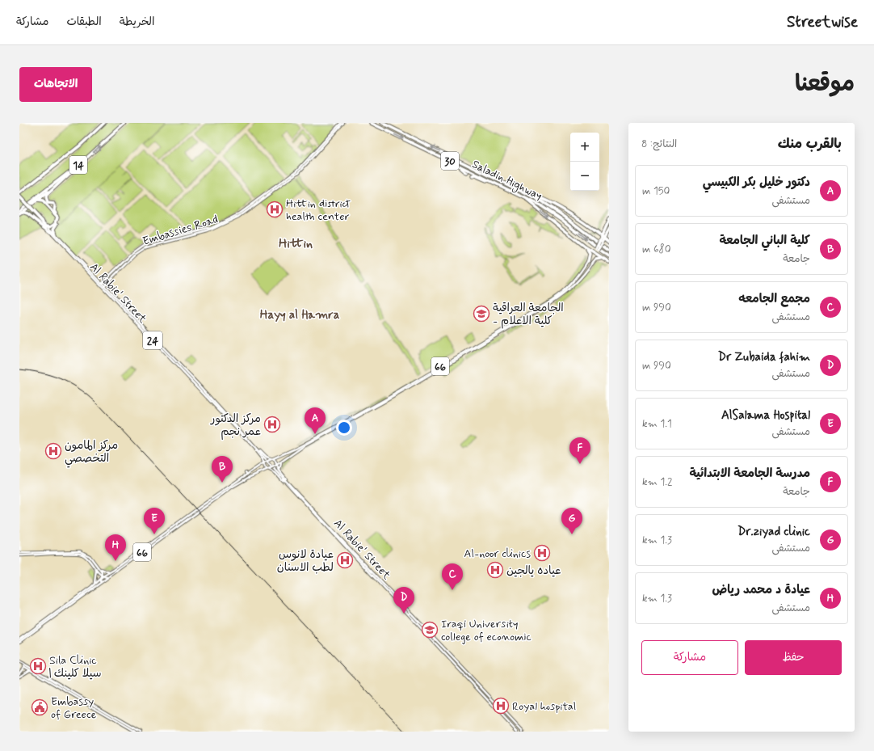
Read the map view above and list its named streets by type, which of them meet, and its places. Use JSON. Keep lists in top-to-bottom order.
{
  "streets": {
    "highway": ["30", "14", "Saladin Highway"],
    "main road": [
      "Embassies Road",
      "Al Rabie' Street",
      "24",
      "66"
    ]
  },
  "crossings": [
    ["30", "Saladin Highway"],
    ["30", "66"],
    ["Embassies Road", "Al Rabie' Street"],
    ["Al Rabie' Street", "24"]
  ],
  "districts": ["Hittin", "Hayy al Hamra"],
  "places": {
    "hospital": [
      "Hittin district health center",
      "مركز الدكتور عمر نجم",
      "مركز المامون التخصصي",
      "Al-noor clinics",
      "عيادة لانوس لطب الاسنان",
      "عياده يالجين",
      "Sila Clinic | سيلا كلينك",
      "Royal hospital"
    ],
    "school or university": ["الجامعة العراقية - كلية الاعلام", "Iraqi University college of economic"],
    "public building": ["Embassy of Greece"]
  },
  "page": {
    "header": "Streetwise",
    "nav": ["الخريطة", "الطبقات", "مشاركة"],
    "title": "موقعنا",
    "buttons": [
      "الاتجاهات",
      ["حفظ", "مشاركة"]
    ],
    "heading": ["بالقرب منك", "النتائج: 8"],
    "map_buttons": ["+", "−"],
    "list": [
      {
        "mark": "A",
        "name": "دكتور خليل بكر الكبيسي",
        "note": "مستشفى",
        "value": "150 m"
      },
      {
        "mark": "B",
        "name": "كلية الباني الجامعة",
        "note": "جامعة",
        "value": "680 m"
      },
      {
        "mark": "C",
        "name": "مجمع الجامعه",
        "note": "مستشفى",
        "value": "990 m"
      },
      {
        "mark": "D",
        "name": "Dr Zubaida fahim",
        "note": "مستشفى",
        "value": "990 m"
      },
      {
        "mark": "E",
        "name": "AlSalama Hospital",
        "note": "مستشفى",
        "value": "1.1 km"
      },
      {
        "mark": "F",
        "name": "مدرسة الجامعة الابتدائية",
        "note": "جامعة",
        "value": "1.2 km"
      },
      {
        "mark": "G",
        "name": "Dr.ziyad clinic",
        "note": "مستشفى",
        "value": "1.3 km"
      },
      {
        "mark": "H",
        "name": "عيادة د محمد رياض",
        "note": "مستشفى",
        "value": "1.3 km"
      }
    ],
    "pins": [
      "A",
      "F",
      "B",
      "E",
      "G",
      "H",
      "C",
      "D"
    ]
  }
}
